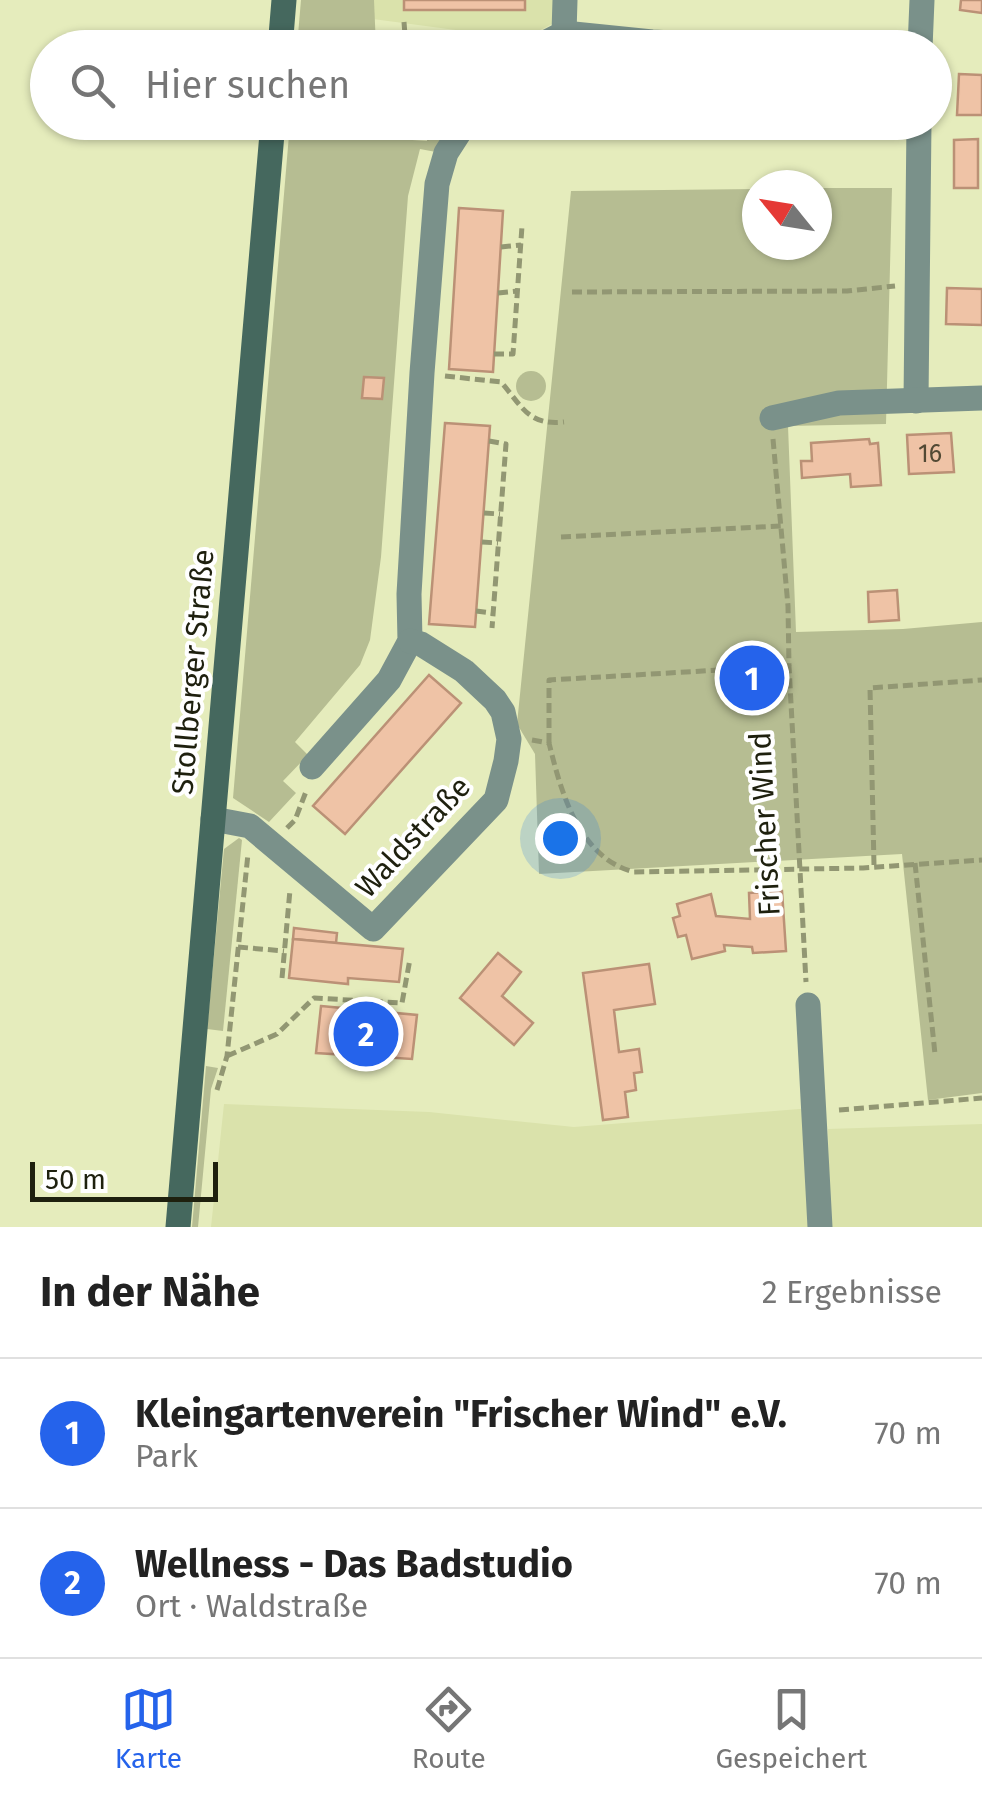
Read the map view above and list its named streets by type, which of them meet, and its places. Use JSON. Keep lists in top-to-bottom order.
{
  "streets": {
    "main road": ["Stollberger Straße"],
    "street": ["Waldstraße"],
    "path": ["Frischer Wind"]
  },
  "crossings": [
    ["Stollberger Straße", "Waldstraße"]
  ],
  "house_numbers": ["16"],
  "scale_bar": "50 m",
  "north": "top left",
  "page": {
    "search": "Hier suchen",
    "pins": ["1", "2"],
    "scale": "50 m",
    "heading": ["In der Nähe", "2 Ergebnisse"],
    "list": [
      {
        "mark": "1",
        "name": "Kleingartenverein \"Frischer Wind\" e.V.",
        "note": "Park",
        "value": "70 m"
      },
      {
        "mark": "2",
        "name": "Wellness - Das Badstudio",
        "note": "Ort · Waldstraße",
        "value": "70 m"
      }
    ],
    "nav": ["Karte", "Route", "Gespeichert"]
  }
}
